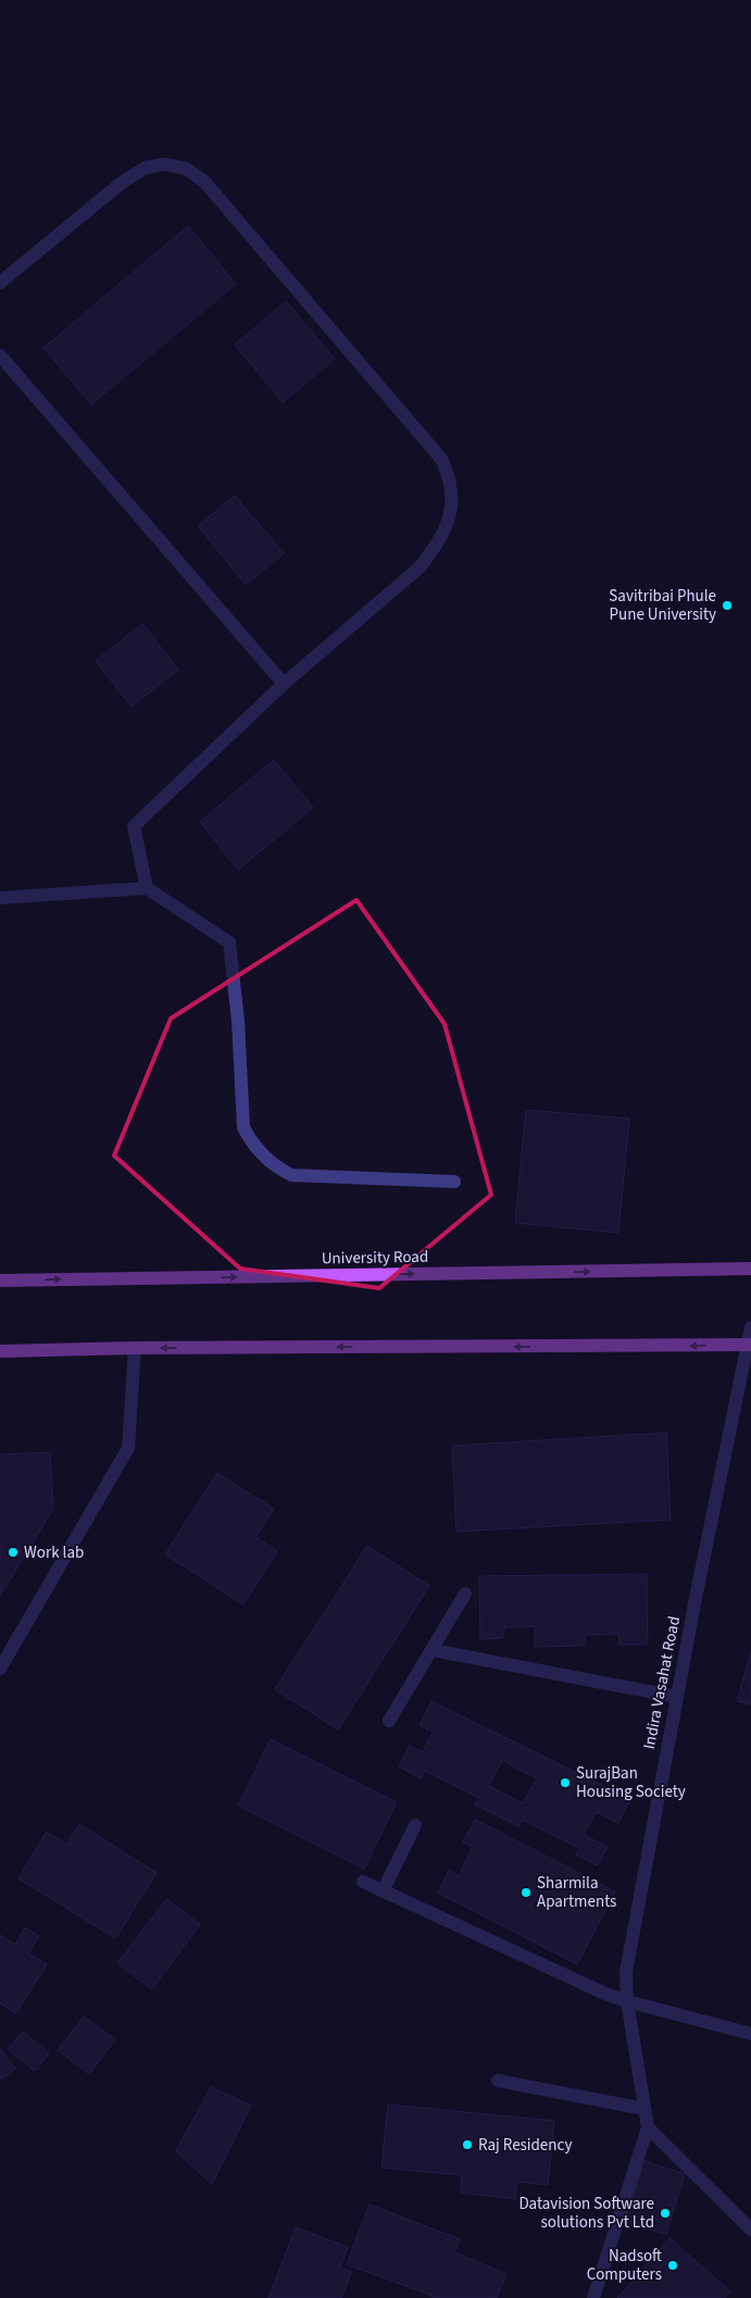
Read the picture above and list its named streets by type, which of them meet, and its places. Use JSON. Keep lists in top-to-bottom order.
{
  "streets": {
    "main road": ["University Road"],
    "street": ["Indira Vasahat Road"]
  },
  "places": [
    "Savitribai Phule Pune University",
    "Work lab",
    "SurajBan Housing Society",
    "Sharmila Apartments",
    "Raj Residency",
    "Datavision Software solutions Pvt Ltd",
    "Nadsoft Computers"
  ]
}
